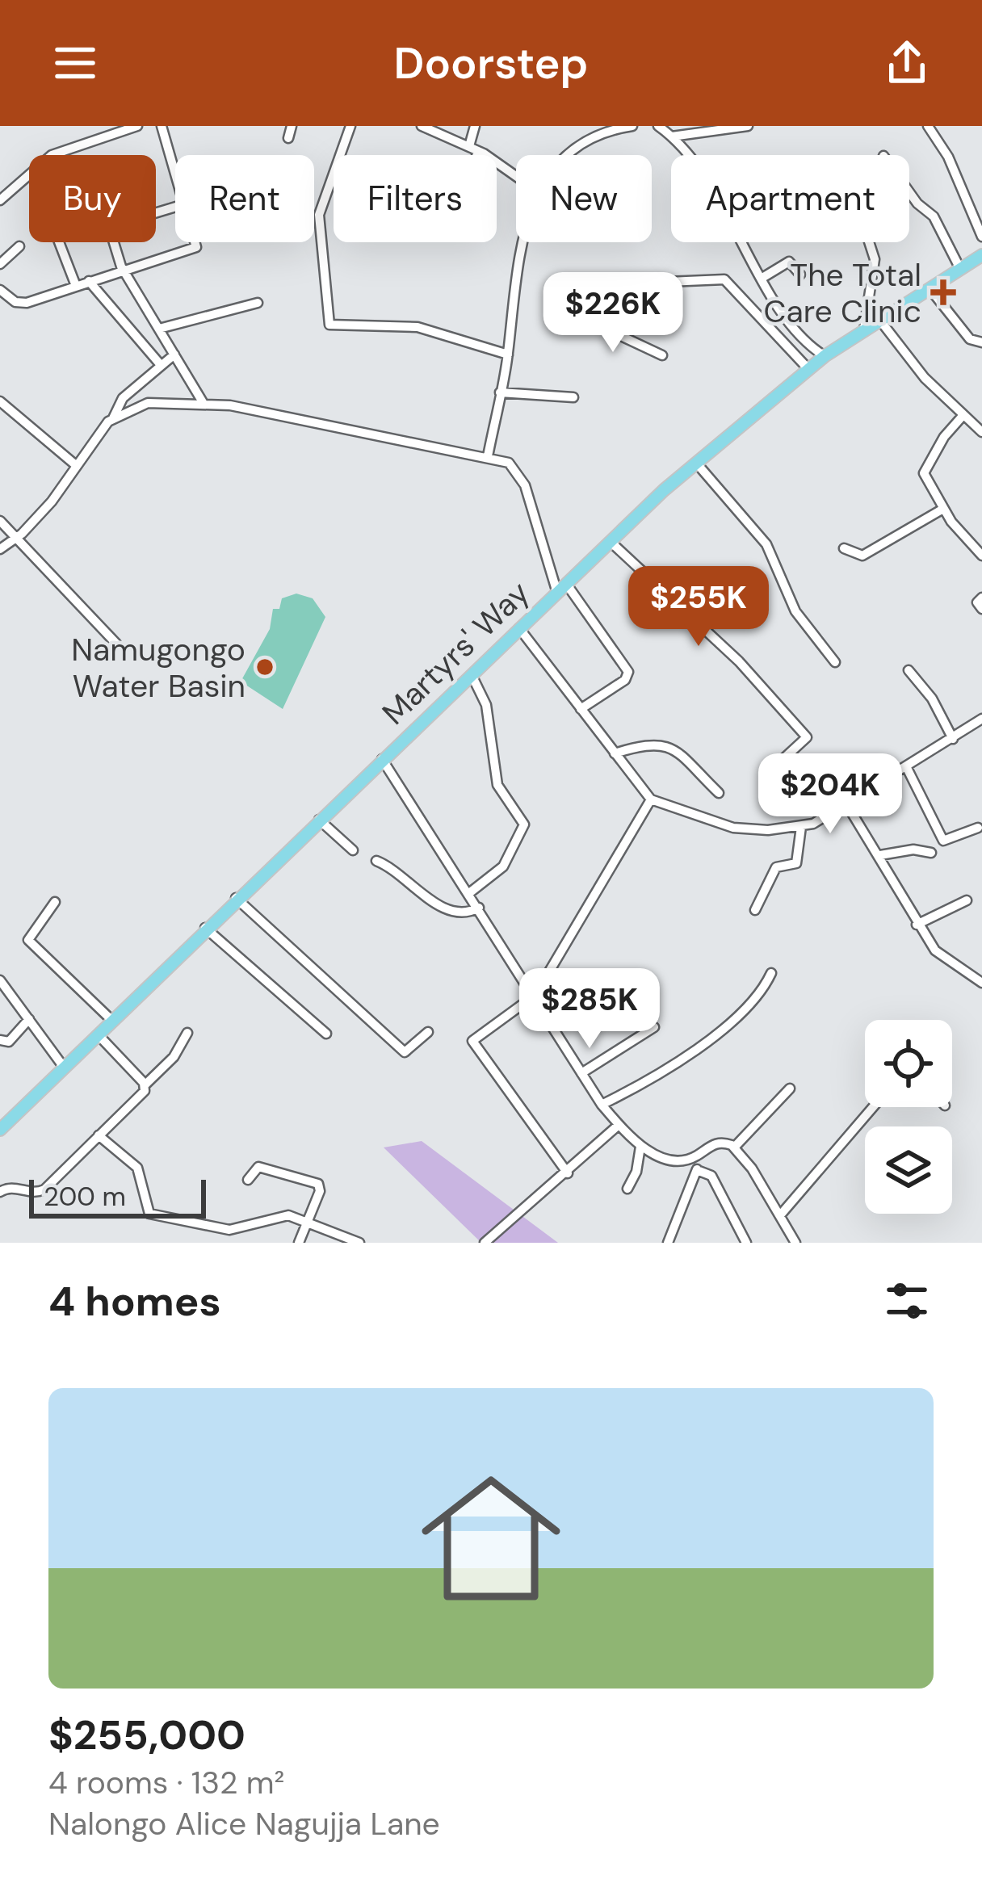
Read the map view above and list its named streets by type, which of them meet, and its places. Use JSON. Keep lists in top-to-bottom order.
{
  "streets": {
    "main road": ["Martyrs' Way"]
  },
  "places": {
    "health": ["The Total Care Clinic"],
    "other": ["Namugongo Water Basin"]
  },
  "scale_bar": "200 m",
  "page": {
    "header": "Doorstep",
    "chip": [
      "Buy",
      "Rent",
      "Filters",
      "New",
      "Apartment"
    ],
    "price": [
      "$226K",
      "$255K",
      "$204K",
      "$285K"
    ],
    "scale": "200 m",
    "heading": "4 homes",
    "list": [
      {
        "name": "$255,000",
        "note": "4 rooms · 132 m² · Nalongo Alice Nagujja Lane"
      }
    ]
  }
}
